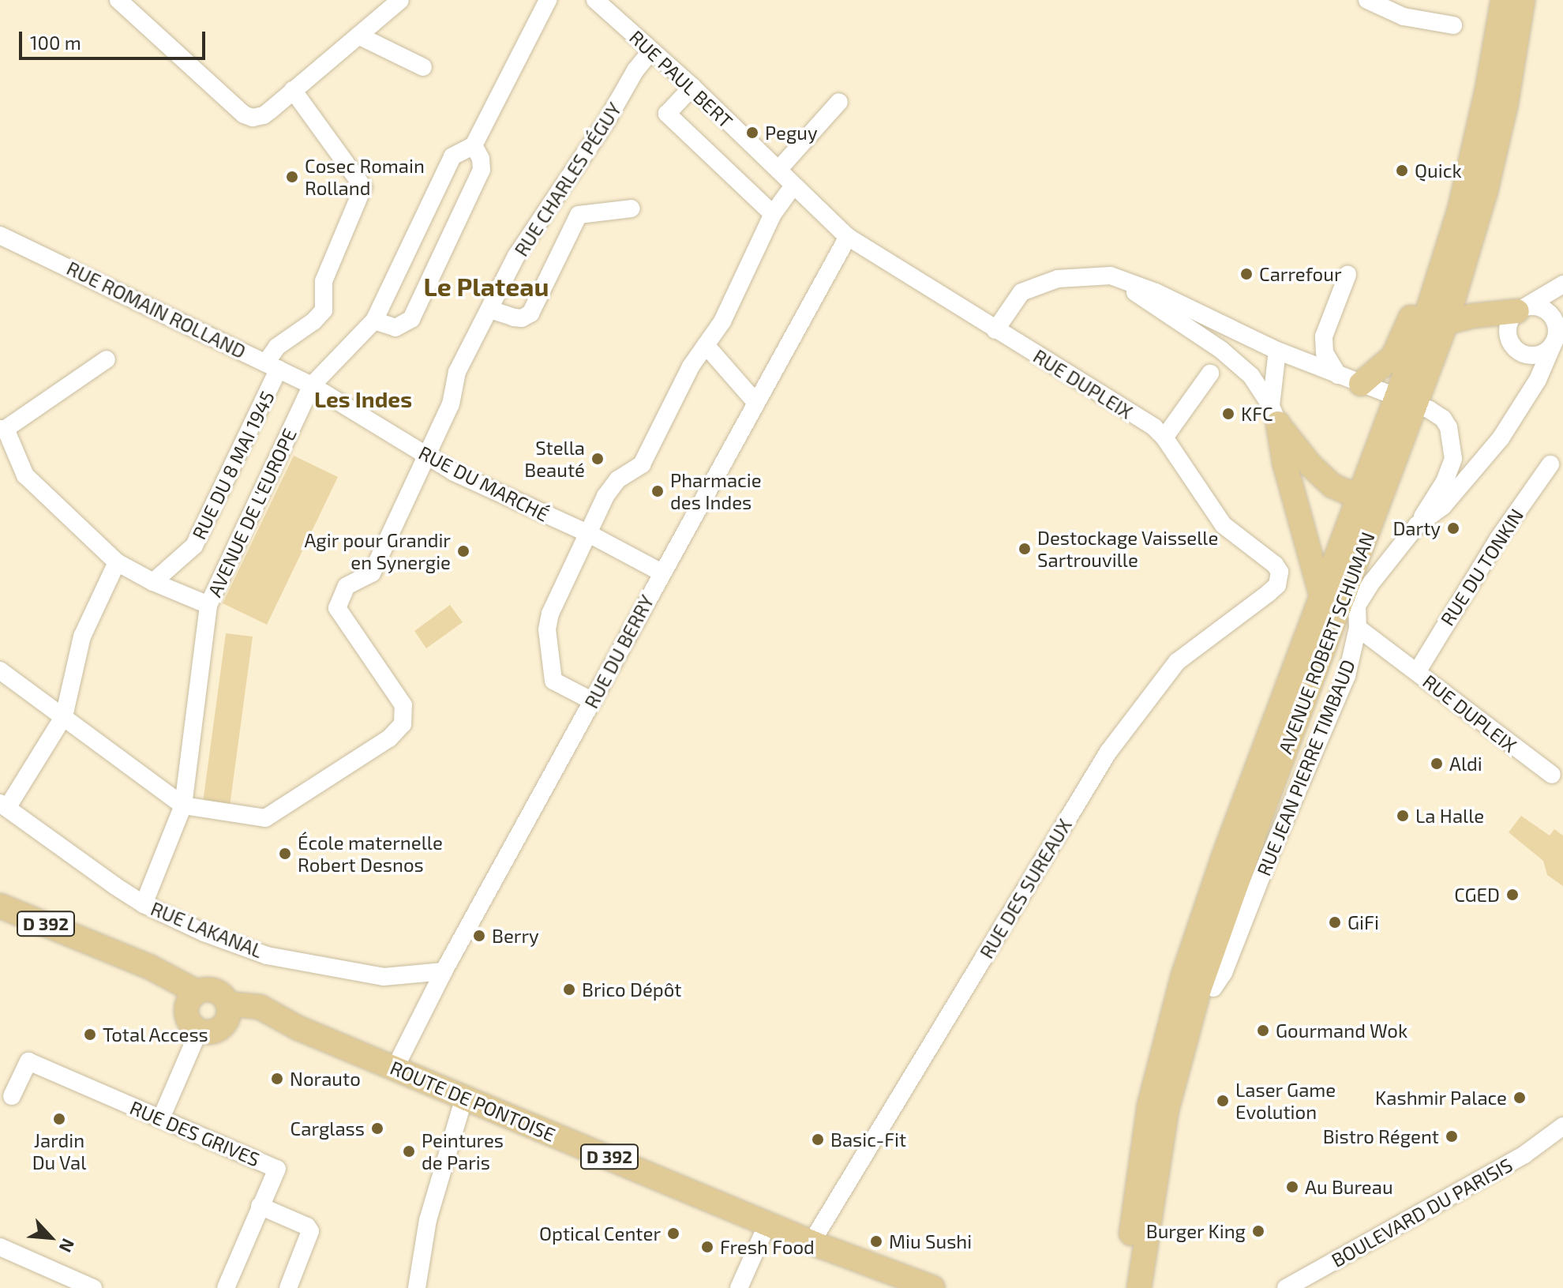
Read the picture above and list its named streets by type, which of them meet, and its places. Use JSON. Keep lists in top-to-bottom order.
{
  "streets": {
    "main road": ["AVENUE ROBERT SCHUMAN", "D 392", "ROUTE DE PONTOISE"],
    "street": [
      "RUE PAUL BERT",
      "RUE CHARLES PÉGUY",
      "RUE ROMAIN ROLLAND",
      "RUE DUPLEIX",
      "RUE DU 8 MAI 1945",
      "RUE DU MARCHÉ",
      "AVENUE DE L'EUROPE",
      "RUE DU TONKIN",
      "RUE DU BERRY",
      "RUE JEAN PIERRE TIMBAUD",
      "RUE DES SUREAUX",
      "RUE LAKANAL",
      "RUE DES GRIVES",
      "BOULEVARD DU PARISIS"
    ]
  },
  "crossings": [
    ["RUE PAUL BERT", "RUE CHARLES PÉGUY"],
    ["RUE PAUL BERT", "RUE DUPLEIX"],
    ["RUE PAUL BERT", "RUE DU BERRY"],
    ["RUE CHARLES PÉGUY", "RUE DU MARCHÉ"],
    ["RUE CHARLES PÉGUY", "AVENUE DE L'EUROPE"],
    ["RUE ROMAIN ROLLAND", "RUE DU 8 MAI 1945"],
    ["RUE ROMAIN ROLLAND", "RUE DU MARCHÉ"],
    ["RUE ROMAIN ROLLAND", "AVENUE DE L'EUROPE"],
    ["RUE DUPLEIX", "RUE DU TONKIN"],
    ["RUE DUPLEIX", "RUE DU BERRY"],
    ["RUE DUPLEIX", "RUE JEAN PIERRE TIMBAUD"],
    ["RUE DUPLEIX", "RUE DES SUREAUX"],
    ["RUE DU MARCHÉ", "AVENUE DE L'EUROPE"],
    ["RUE DU MARCHÉ", "RUE DU BERRY"],
    ["AVENUE DE L'EUROPE", "RUE LAKANAL"],
    ["AVENUE ROBERT SCHUMAN", "RUE JEAN PIERRE TIMBAUD"],
    ["RUE DU BERRY", "RUE LAKANAL"],
    ["RUE DU BERRY", "ROUTE DE PONTOISE"],
    ["RUE DES SUREAUX", "ROUTE DE PONTOISE"],
    ["D 392", "ROUTE DE PONTOISE"]
  ],
  "districts": ["Le Plateau", "Les Indes"],
  "places": [
    "Peguy",
    "Quick",
    "Cosec Romain Rolland",
    "Carrefour",
    "KFC",
    "Stella Beauté",
    "Pharmacie des Indes",
    "Darty",
    "Destockage Vaisselle Sartrouville",
    "Agir pour Grandir en Synergie",
    "Aldi",
    "La Halle",
    "École maternelle Robert Desnos",
    "CGED",
    "GiFi",
    "Berry",
    "Brico Dépôt",
    "Gourmand Wok",
    "Total Access",
    "Norauto",
    "Kashmir Palace",
    "Laser Game Evolution",
    "Jardin Du Val",
    "Carglass",
    "Bistro Régent",
    "Basic-Fit",
    "Peintures de Paris",
    "Au Bureau",
    "Burger King",
    "Optical Center",
    "Miu Sushi",
    "Fresh Food"
  ],
  "scale_bar": "100 m",
  "north": "bottom right"
}
